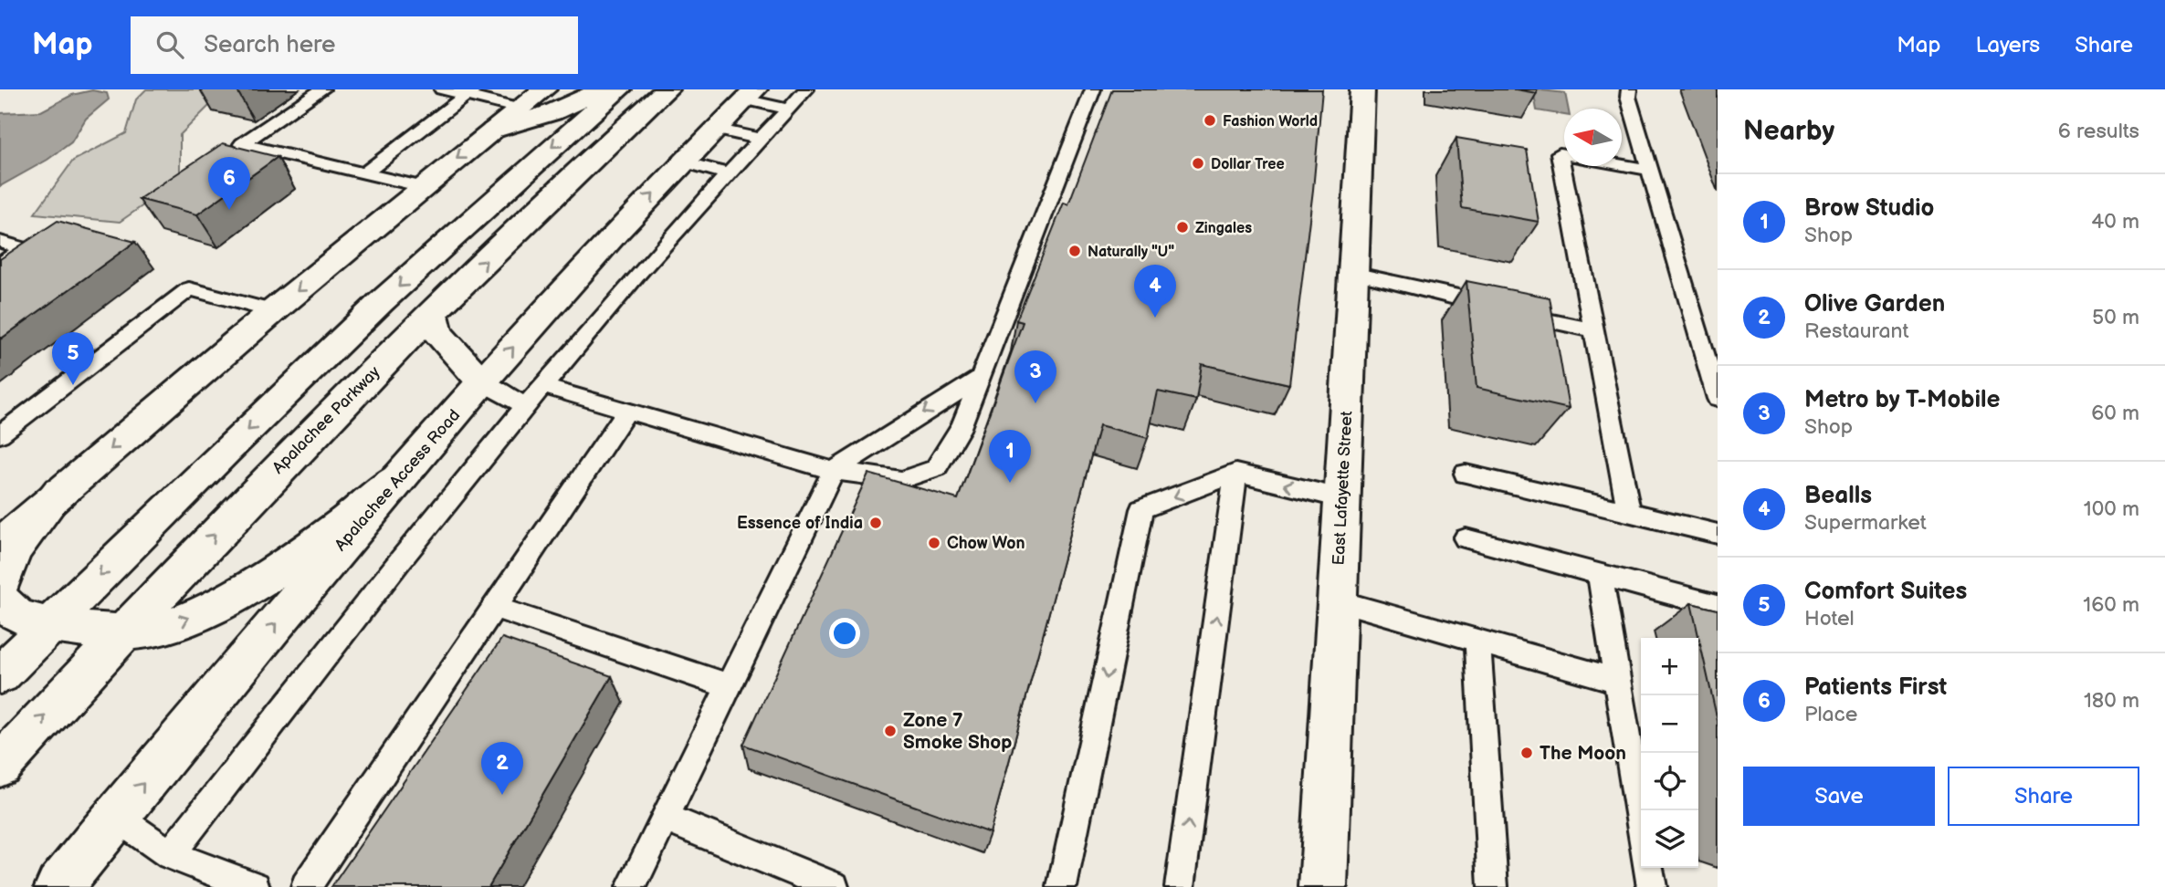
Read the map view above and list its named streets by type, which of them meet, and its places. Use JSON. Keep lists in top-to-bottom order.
{
  "streets": {
    "street": ["Apalachee Parkway", "Apalachee Access Road", "East Lafayette Street"]
  },
  "places": [
    "Fashion World",
    "Dollar Tree",
    "Zingales",
    "Naturally \"U\"",
    "Essence of India",
    "Chow Won",
    "Zone 7 Smoke Shop",
    "The Moon"
  ],
  "north": "left",
  "page": {
    "header": "Map",
    "search": "Search here",
    "nav": ["Map", "Layers", "Share"],
    "heading": ["Nearby", "6 results"],
    "pins": [
      "6",
      "4",
      "5",
      "3",
      "1",
      "2"
    ],
    "list": [
      {
        "mark": "1",
        "name": "Brow Studio",
        "note": "Shop",
        "value": "40 m"
      },
      {
        "mark": "2",
        "name": "Olive Garden",
        "note": "Restaurant",
        "value": "50 m"
      },
      {
        "mark": "3",
        "name": "Metro by T-Mobile",
        "note": "Shop",
        "value": "60 m"
      },
      {
        "mark": "4",
        "name": "Bealls",
        "note": "Supermarket",
        "value": "100 m"
      },
      {
        "mark": "5",
        "name": "Comfort Suites",
        "note": "Hotel",
        "value": "160 m"
      },
      {
        "mark": "6",
        "name": "Patients First",
        "note": "Place",
        "value": "180 m"
      }
    ],
    "map_buttons": ["+", "−"],
    "buttons": ["Save", "Share"]
  }
}
